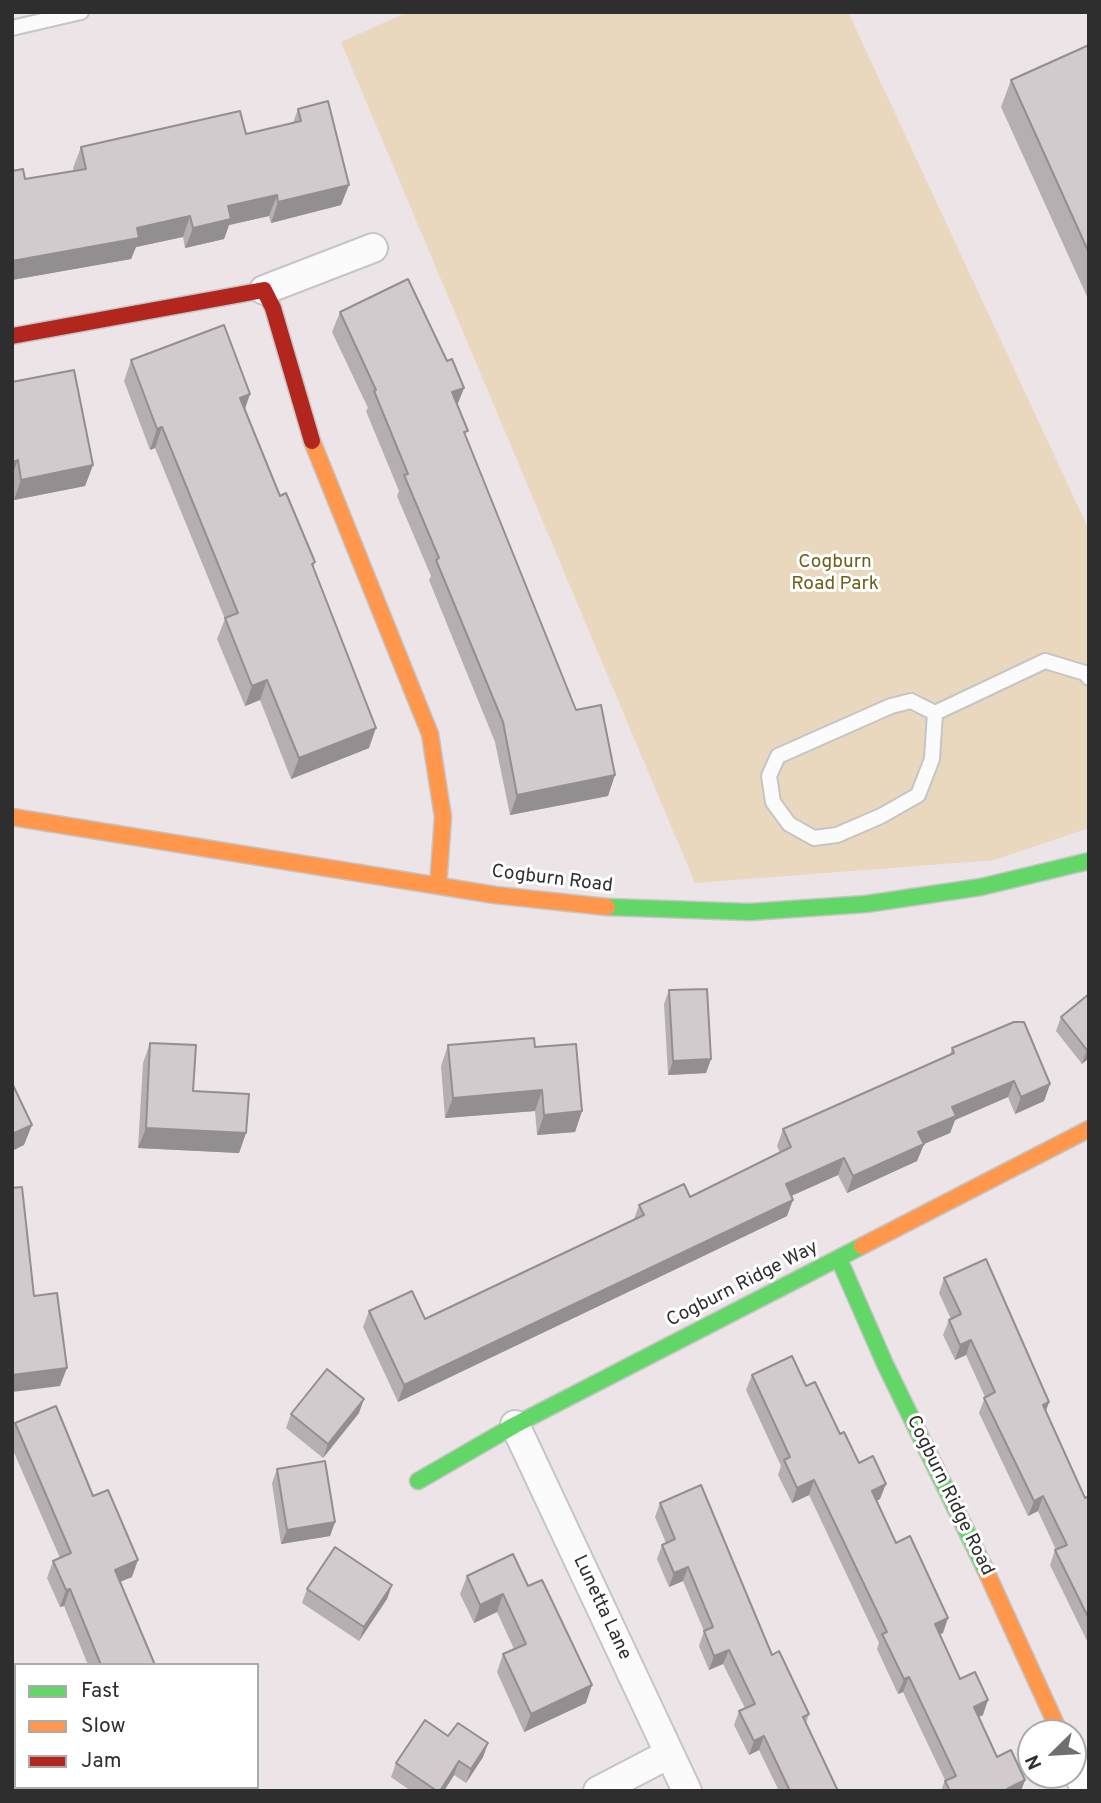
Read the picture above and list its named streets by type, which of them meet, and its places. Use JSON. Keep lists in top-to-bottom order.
{
  "streets": {
    "street": [
      "Cogburn Road",
      "Cogburn Ridge Way",
      "Cogburn Ridge Road",
      "Lunetta Lane"
    ]
  },
  "crossings": [
    ["Cogburn Ridge Way", "Cogburn Ridge Road"],
    ["Cogburn Ridge Way", "Lunetta Lane"]
  ],
  "parks": ["Cogburn Road Park"],
  "legend": ["Fast", "Slow", "Jam"],
  "north": "bottom left"
}
